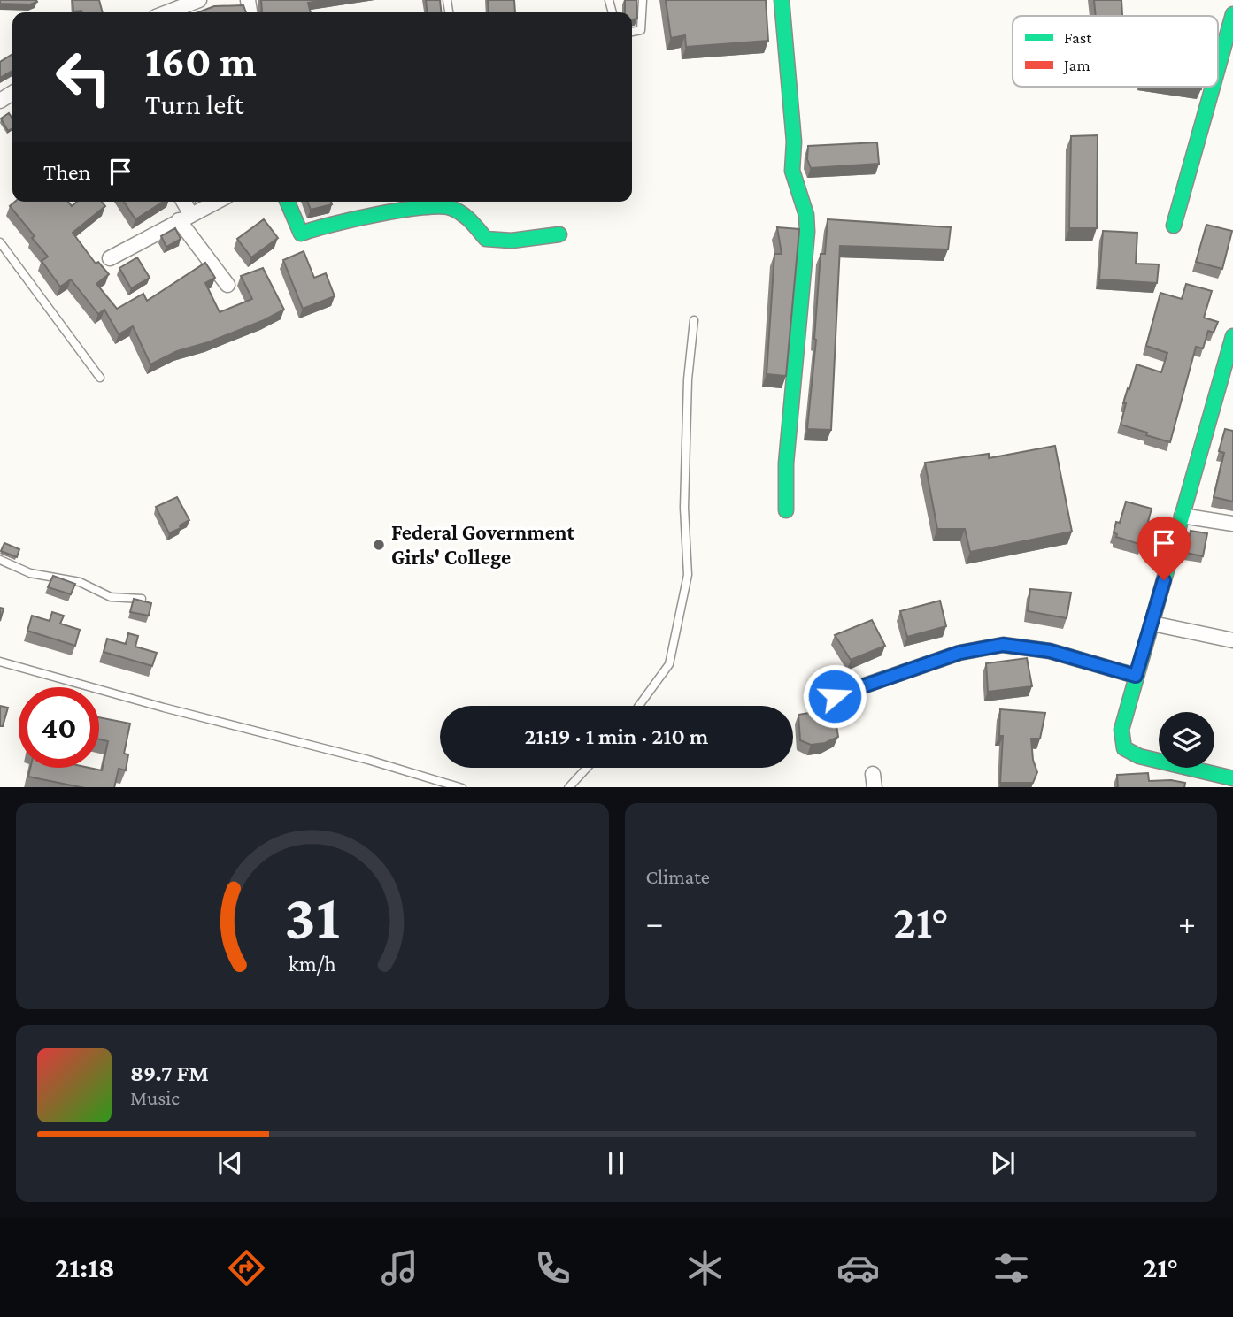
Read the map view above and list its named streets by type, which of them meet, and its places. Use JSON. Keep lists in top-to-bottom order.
{
  "places": ["Federal Government Girls' College"],
  "legend": ["Fast", "Jam"],
  "page": {
    "turn": ["160 m", "Turn left"],
    "then": "Then",
    "limit": "40",
    "trip": "21:19 · 1 min · 210 m",
    "tile": "Climate",
    "heat": ["−", "21°", "+"],
    "song": ["89.7 FM", "Music"],
    "tabs": ["21:18", "21°"],
    "gauge": ["31", "km/h"]
  }
}
